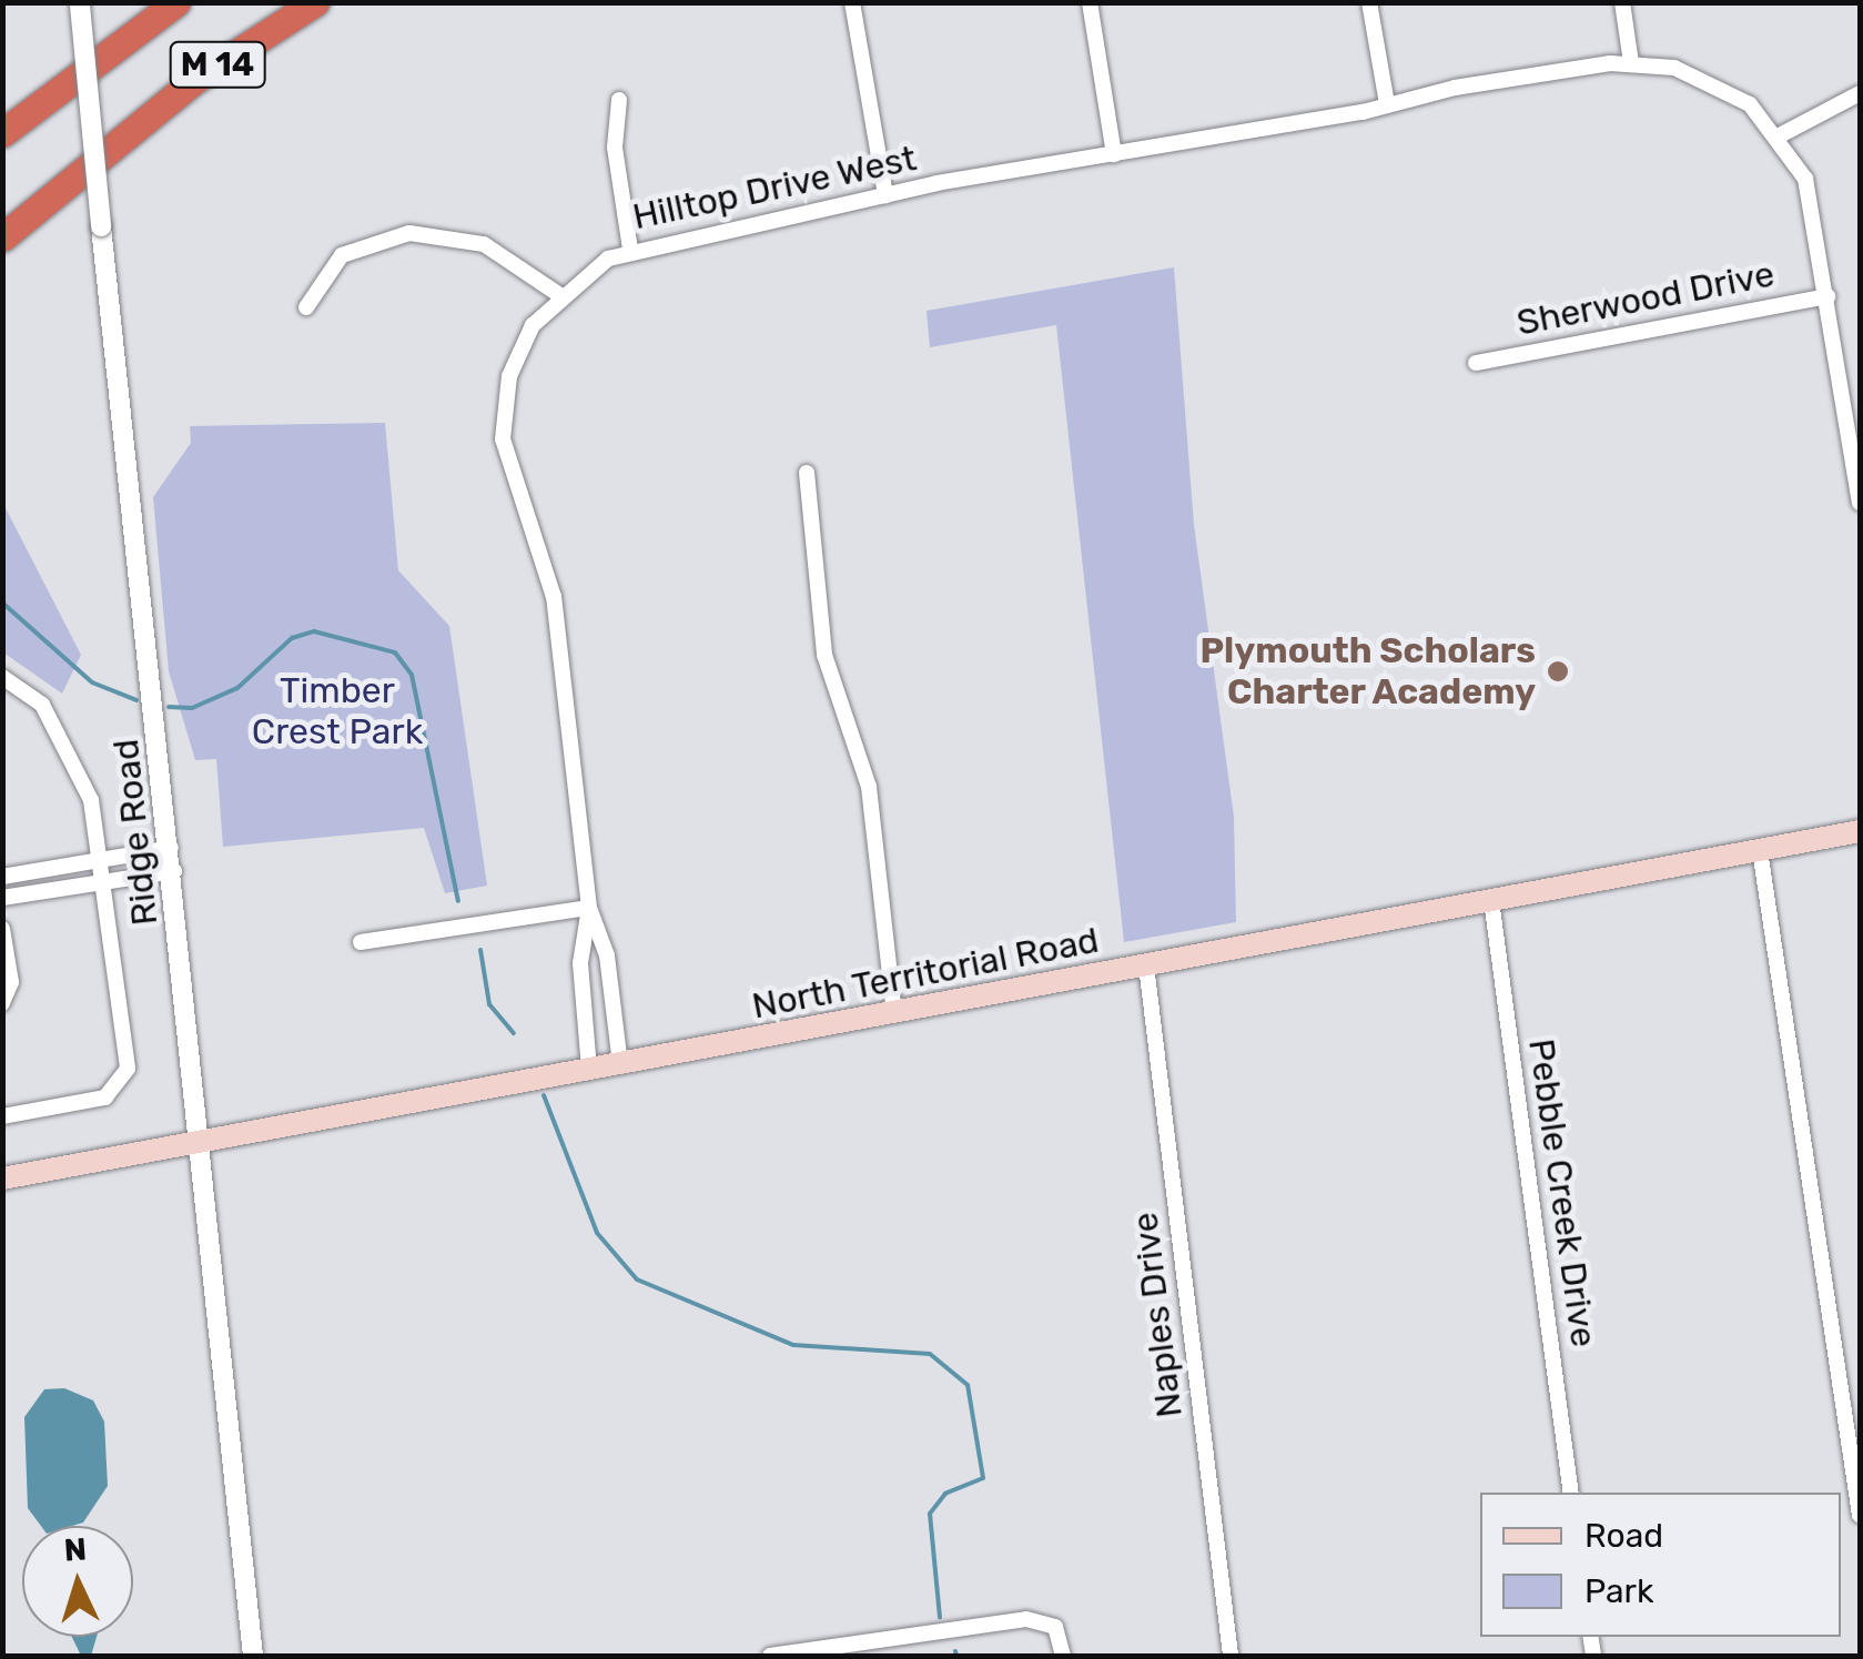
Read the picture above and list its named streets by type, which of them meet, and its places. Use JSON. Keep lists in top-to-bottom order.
{
  "streets": {
    "highway": ["M 14"],
    "main road": ["North Territorial Road"],
    "street": [
      "Hilltop Drive West",
      "Sherwood Drive",
      "Ridge Road",
      "Pebble Creek Drive",
      "Naples Drive"
    ]
  },
  "crossings": [
    ["Hilltop Drive West", "North Territorial Road"],
    ["Ridge Road", "North Territorial Road"],
    ["North Territorial Road", "Pebble Creek Drive"],
    ["North Territorial Road", "Naples Drive"]
  ],
  "parks": ["Timber Crest Park"],
  "places": ["Plymouth Scholars Charter Academy"],
  "legend": ["Road", "Park"],
  "north": "top"
}
